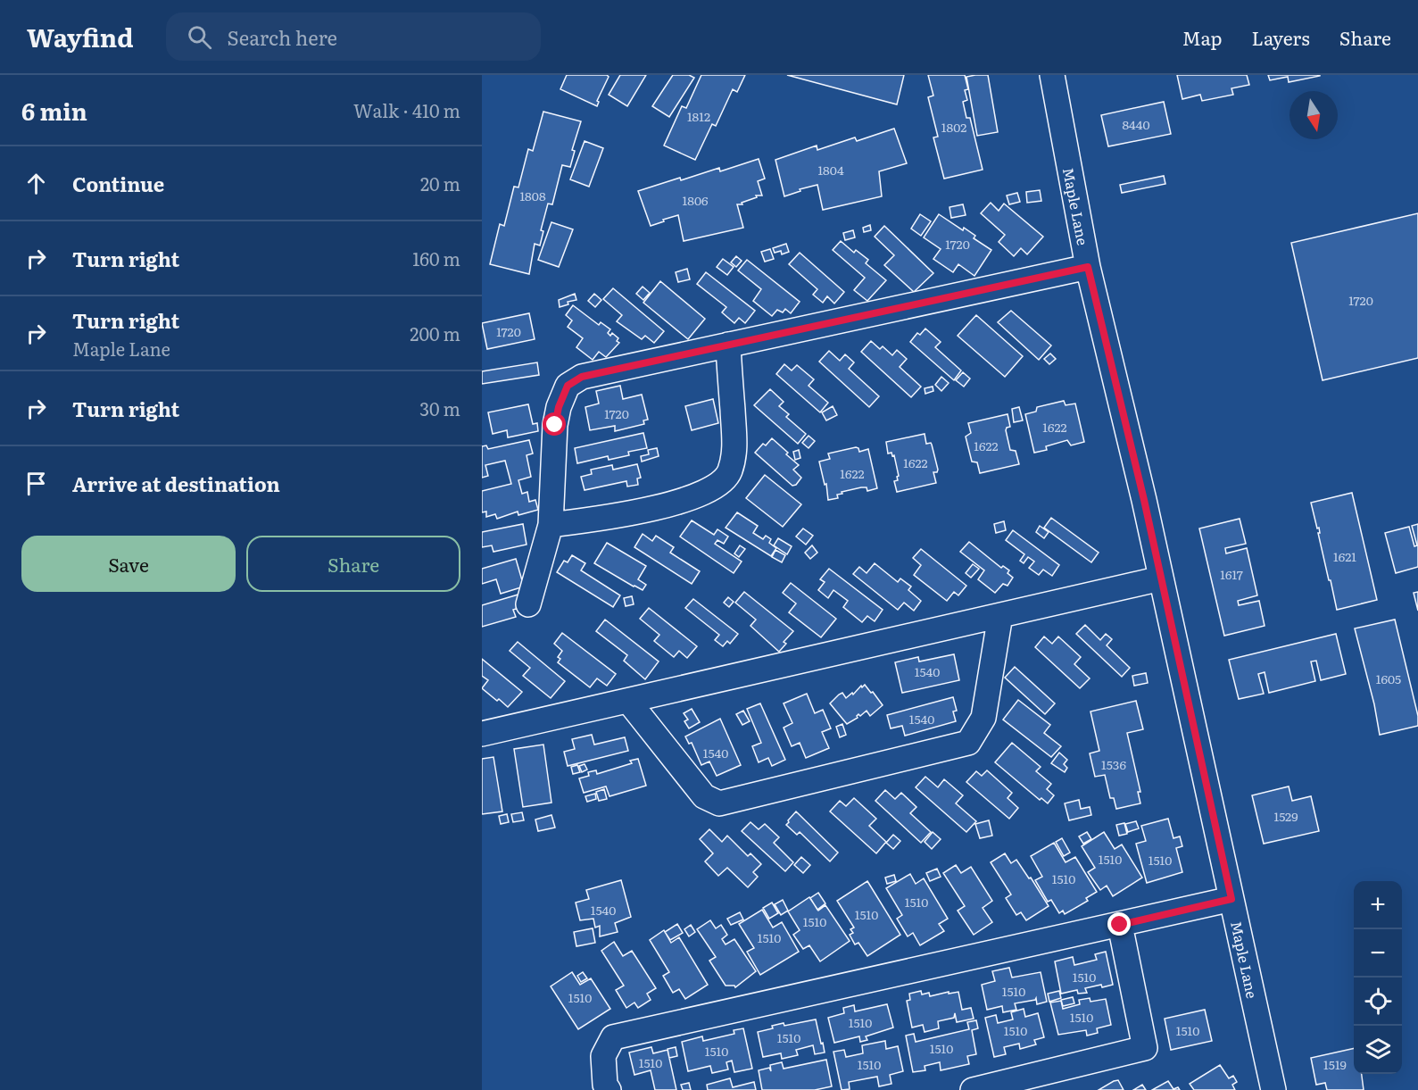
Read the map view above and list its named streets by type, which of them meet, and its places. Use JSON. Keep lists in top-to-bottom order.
{
  "streets": {
    "street": ["Maple Lane"]
  },
  "house_numbers": [
    "1812",
    "8440",
    "1802",
    "1804",
    "1808",
    "1806",
    "1720",
    "1720",
    "1720",
    "1720",
    "1622",
    "1622",
    "1622",
    "1622",
    "1621",
    "1617",
    "1540",
    "1605",
    "1540",
    "1540",
    "1536",
    "1529",
    "1510",
    "1510",
    "1510",
    "1510",
    "1540",
    "1510",
    "1510",
    "1510",
    "1510",
    "1510",
    "1510",
    "1510",
    "1510",
    "1510",
    "1510",
    "1510",
    "1510",
    "1510",
    "1510",
    "1510",
    "1519"
  ],
  "north": "bottom",
  "page": {
    "header": "Wayfind",
    "search": "Search here",
    "nav": ["Map", "Layers", "Share"],
    "heading": ["6 min", "Walk · 410 m"],
    "list": [
      ["Continue", "20 m"],
      ["Turn right", "160 m"],
      ["Turn right", "Maple Lane", "200 m"],
      ["Turn right", "30 m"],
      "Arrive at destination"
    ],
    "buttons": ["Save", "Share"],
    "map_buttons": ["+", "−"]
  }
}
